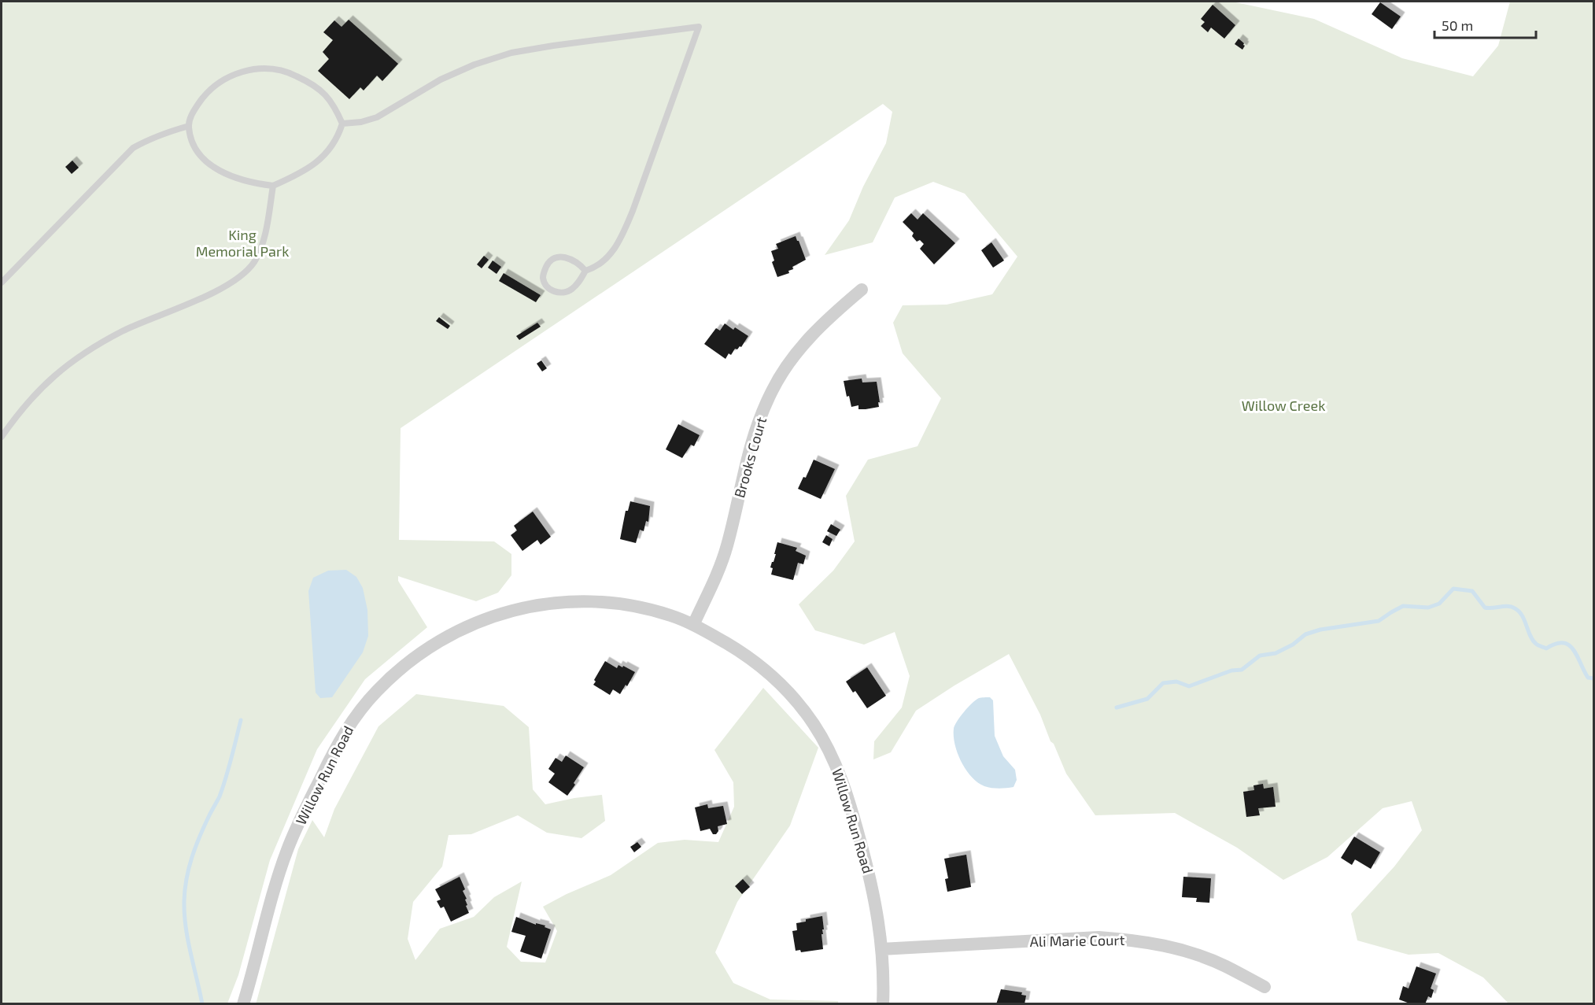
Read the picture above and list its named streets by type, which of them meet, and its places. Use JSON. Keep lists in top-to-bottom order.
{
  "streets": {
    "street": ["Brooks Court", "Willow Run Road", "Ali Marie Court"]
  },
  "crossings": [
    ["Brooks Court", "Willow Run Road"],
    ["Willow Run Road", "Ali Marie Court"]
  ],
  "parks": ["King Memorial Park", "Willow Creek"],
  "scale_bar": "50 m"
}
